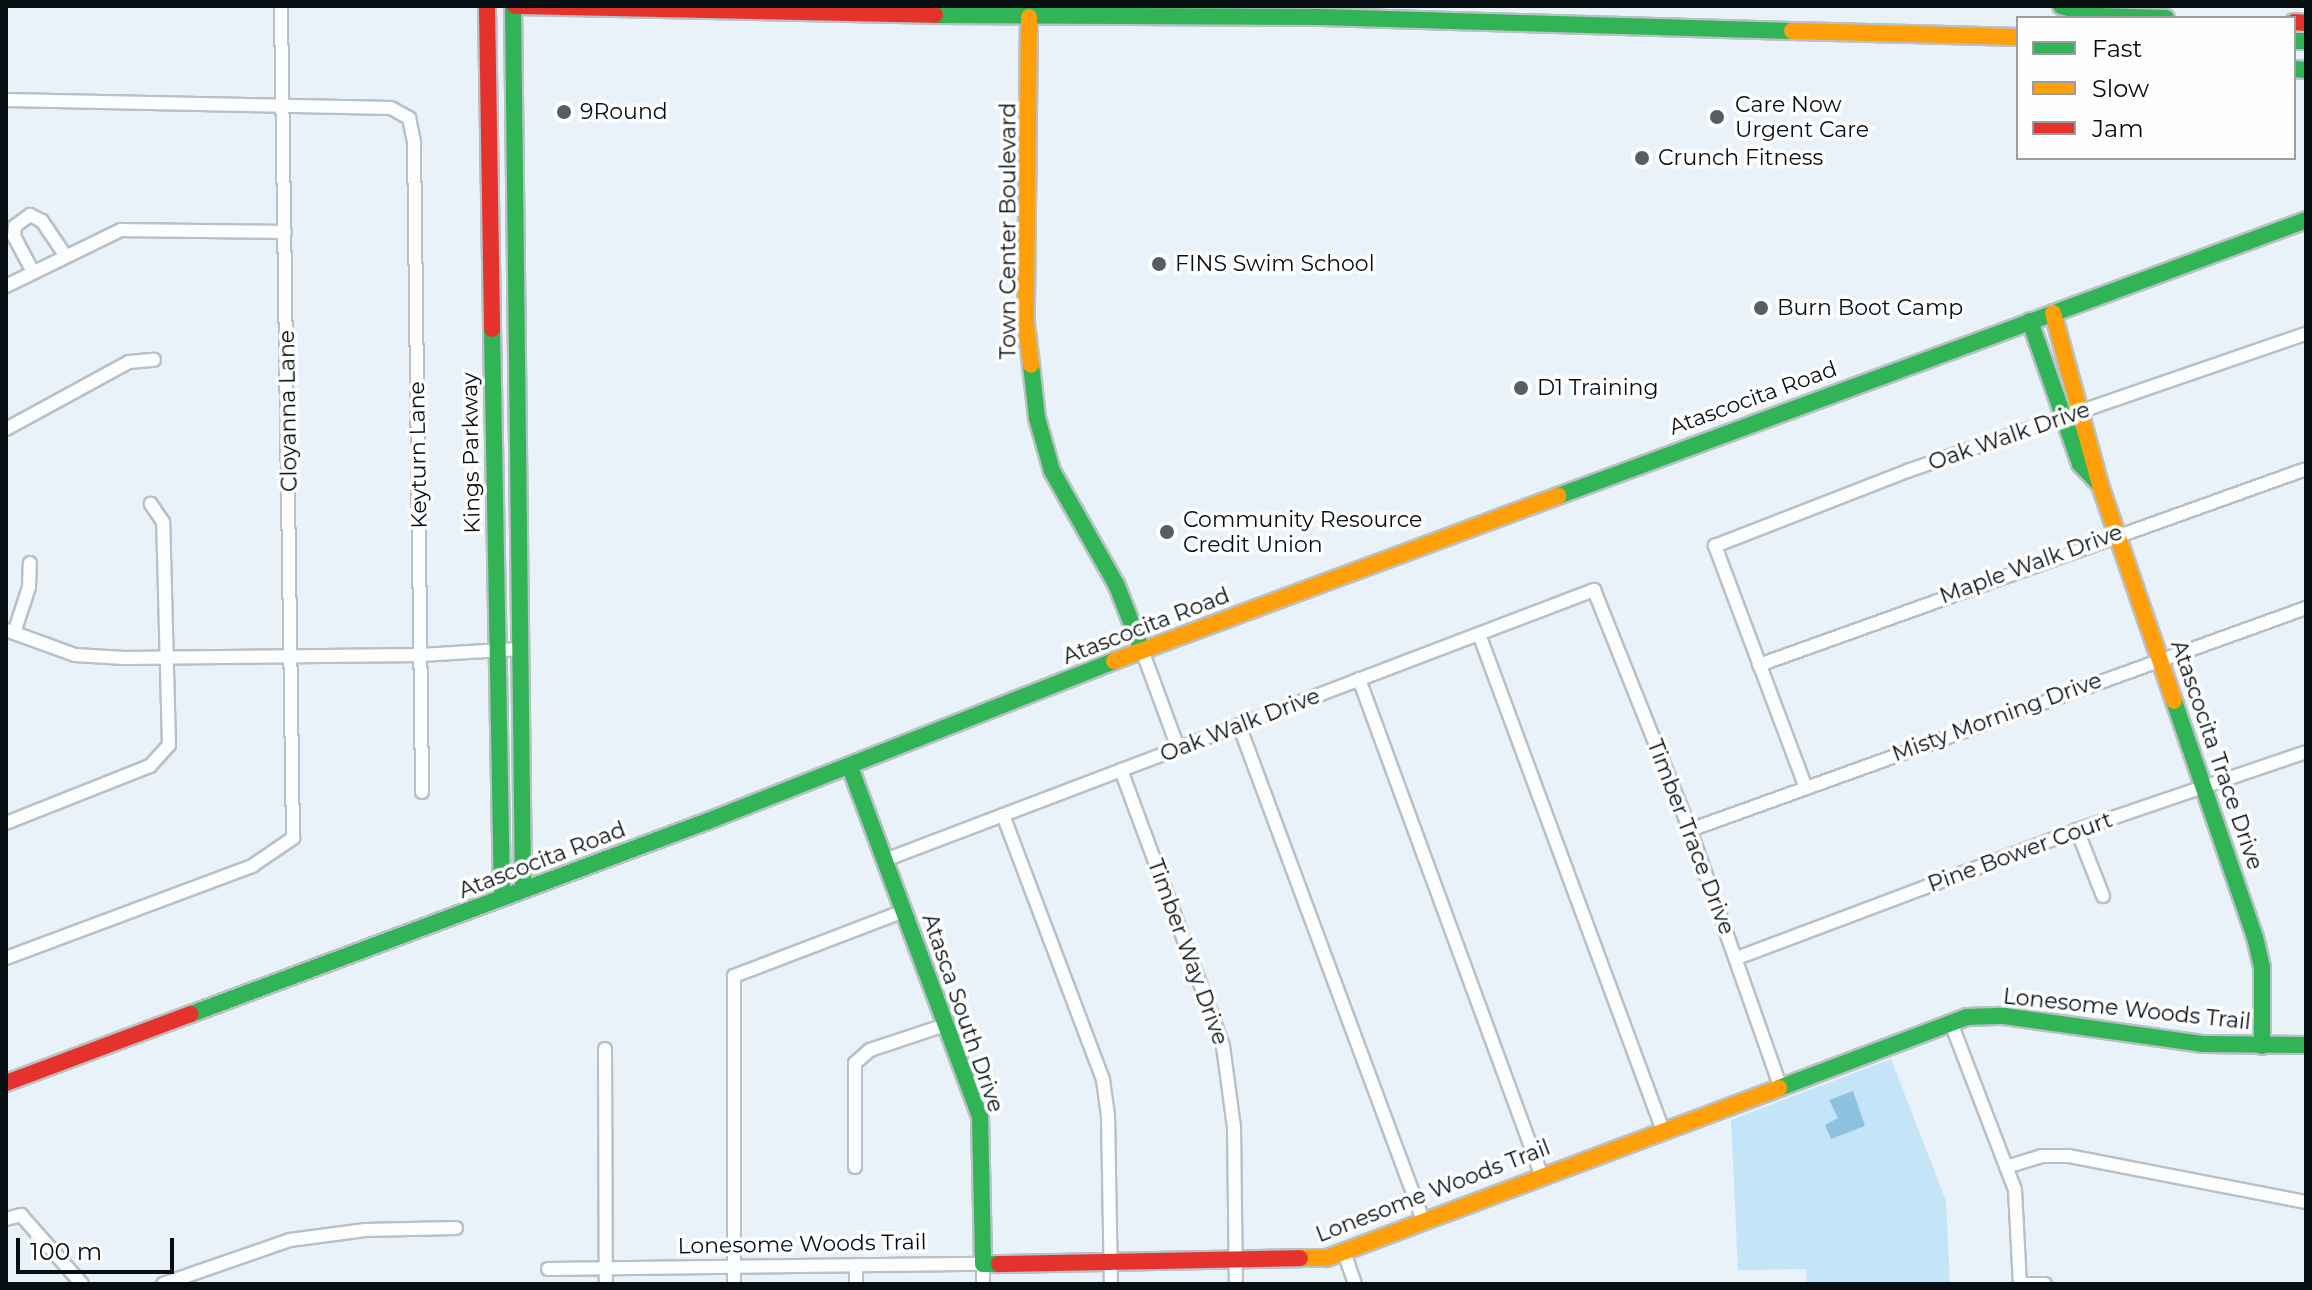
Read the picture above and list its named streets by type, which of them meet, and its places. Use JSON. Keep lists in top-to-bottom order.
{
  "streets": {
    "street": [
      "Town Center Boulevard",
      "Atascocita Road",
      "Cloyanna Lane",
      "Oak Walk Drive",
      "Kings Parkway",
      "Keyturn Lane",
      "Maple Walk Drive",
      "Misty Morning Drive",
      "Atascocita Trace Drive",
      "Timber Trace Drive",
      "Pine Bower Court",
      "Timber Way Drive",
      "Lonesome Woods Trail",
      "Atasca South Drive"
    ]
  },
  "crossings": [
    ["Town Center Boulevard", "Atascocita Road"],
    ["Town Center Boulevard", "Oak Walk Drive"],
    ["Atascocita Road", "Kings Parkway"],
    ["Atascocita Road", "Atascocita Trace Drive"],
    ["Atascocita Road", "Atasca South Drive"],
    ["Cloyanna Lane", "Keyturn Lane"],
    ["Oak Walk Drive", "Maple Walk Drive"],
    ["Oak Walk Drive", "Atascocita Trace Drive"],
    ["Oak Walk Drive", "Timber Trace Drive"],
    ["Oak Walk Drive", "Timber Way Drive"],
    ["Oak Walk Drive", "Atasca South Drive"],
    ["Maple Walk Drive", "Atascocita Trace Drive"],
    ["Misty Morning Drive", "Atascocita Trace Drive"],
    ["Misty Morning Drive", "Timber Trace Drive"],
    ["Atascocita Trace Drive", "Pine Bower Court"],
    ["Atascocita Trace Drive", "Lonesome Woods Trail"],
    ["Timber Trace Drive", "Pine Bower Court"],
    ["Timber Trace Drive", "Lonesome Woods Trail"],
    ["Timber Way Drive", "Lonesome Woods Trail"],
    ["Lonesome Woods Trail", "Atasca South Drive"]
  ],
  "places": [
    "9Round",
    "Care Now Urgent Care",
    "Crunch Fitness",
    "FINS Swim School",
    "Burn Boot Camp",
    "D1 Training",
    "Community Resource Credit Union"
  ],
  "legend": ["Fast", "Slow", "Jam"],
  "scale_bar": "100 m"
}
